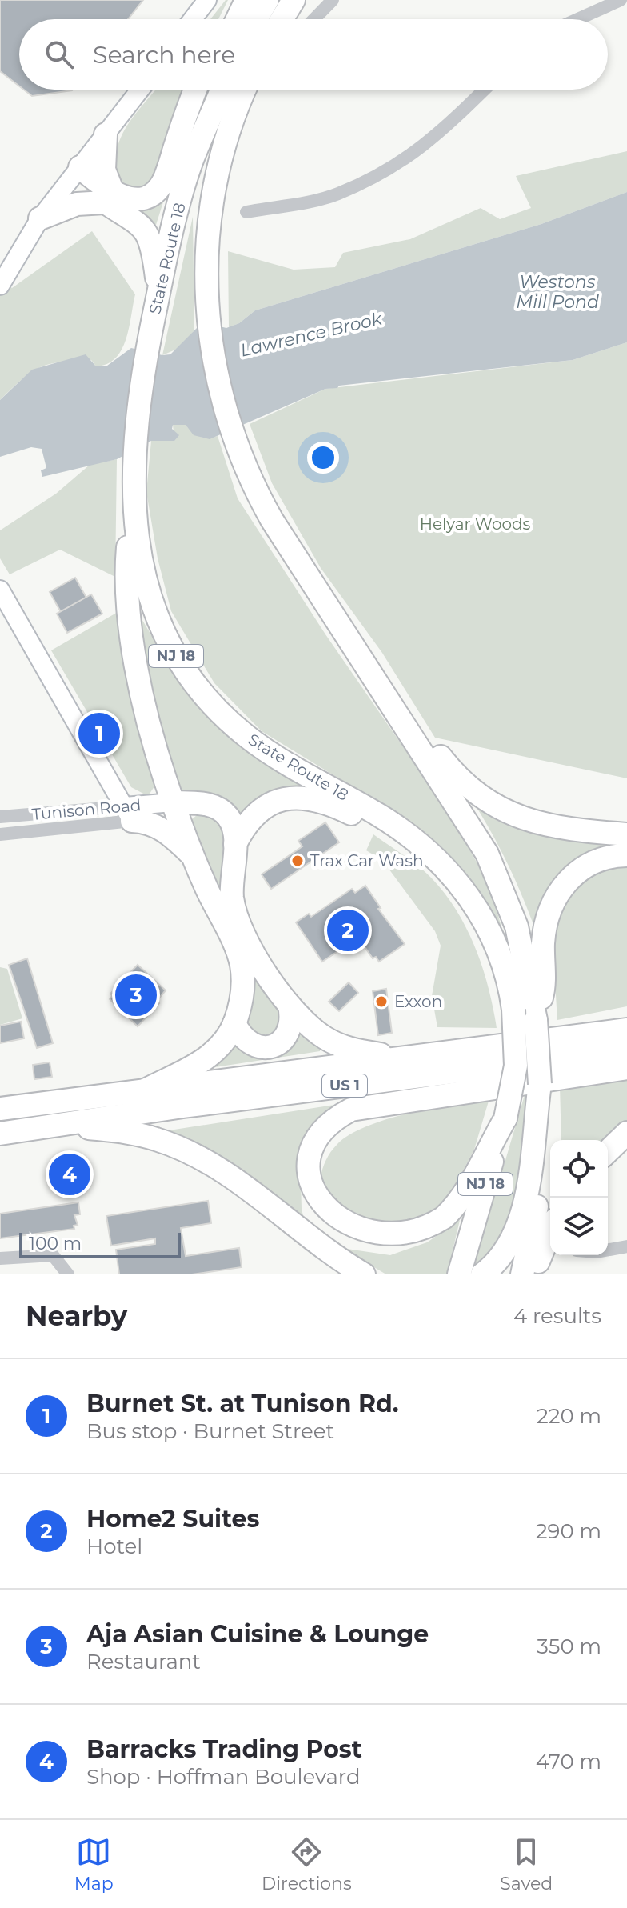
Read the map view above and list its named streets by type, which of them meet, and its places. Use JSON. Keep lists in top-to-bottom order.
{
  "streets": {
    "highway": ["State Route 18", "NJ 18", "US 1"],
    "street": ["Tunison Road"]
  },
  "water": ["Westons Mill Pond", "Lawrence Brook"],
  "parks": ["Helyar Woods"],
  "places": ["Trax Car Wash", "Exxon"],
  "scale_bar": "100 m",
  "page": {
    "search": "Search here",
    "pins": [
      "1",
      "2",
      "3",
      "4"
    ],
    "scale": "100 m",
    "heading": ["Nearby", "4 results"],
    "list": [
      {
        "mark": "1",
        "name": "Burnet St. at Tunison Rd.",
        "note": "Bus stop · Burnet Street",
        "value": "220 m"
      },
      {
        "mark": "2",
        "name": "Home2 Suites",
        "note": "Hotel",
        "value": "290 m"
      },
      {
        "mark": "3",
        "name": "Aja Asian Cuisine & Lounge",
        "note": "Restaurant",
        "value": "350 m"
      },
      {
        "mark": "4",
        "name": "Barracks Trading Post",
        "note": "Shop · Hoffman Boulevard",
        "value": "470 m"
      }
    ],
    "nav": ["Map", "Directions", "Saved"]
  }
}
